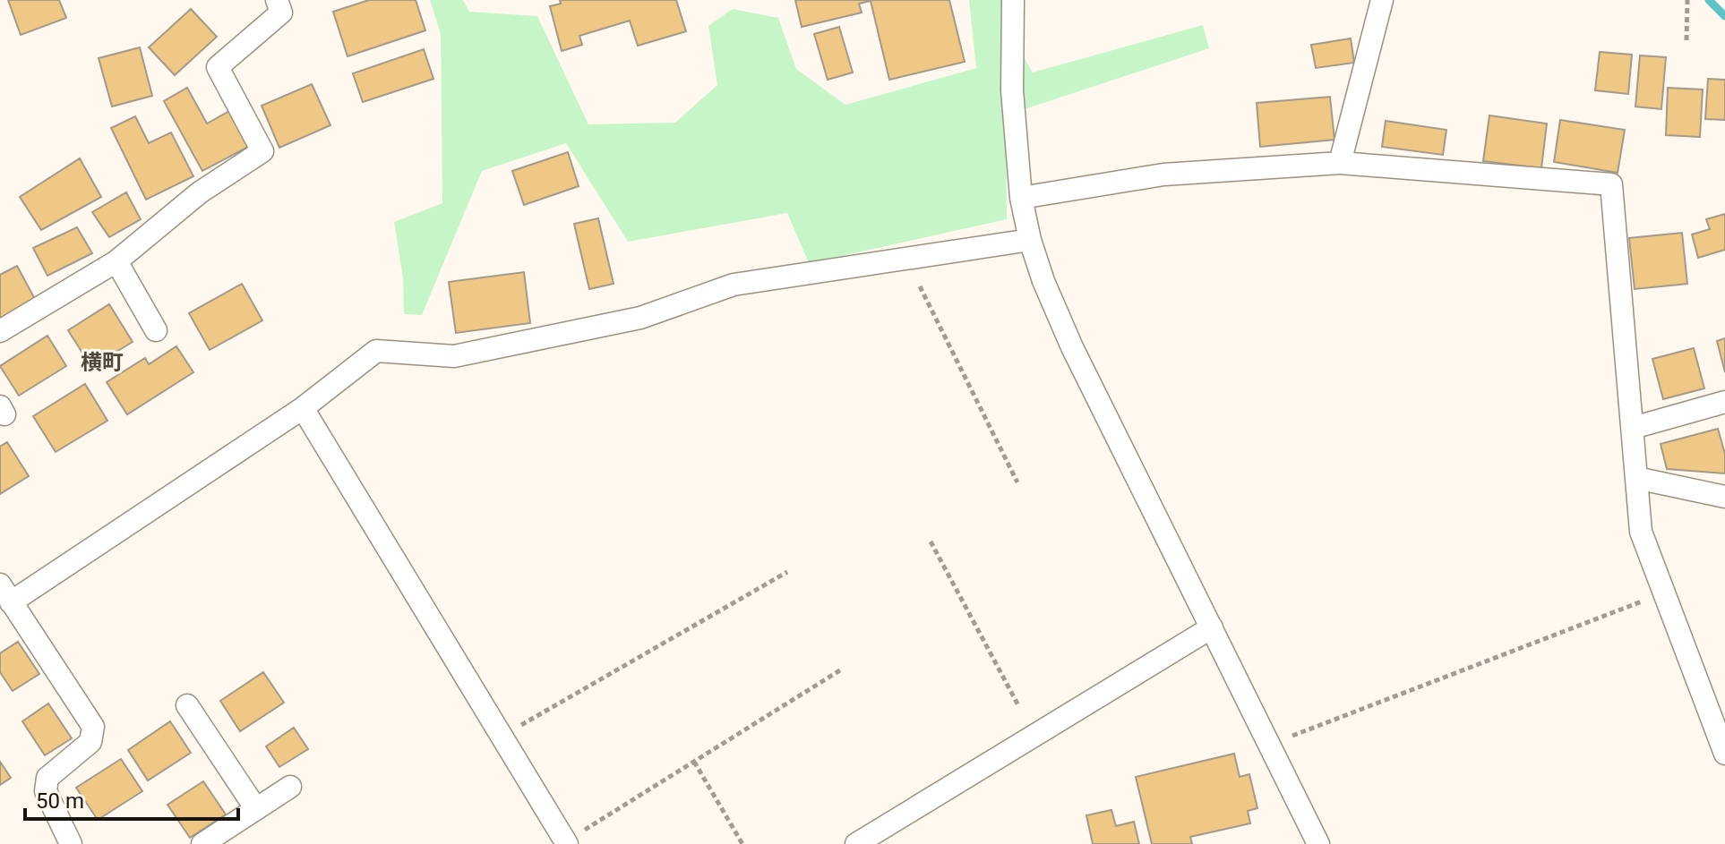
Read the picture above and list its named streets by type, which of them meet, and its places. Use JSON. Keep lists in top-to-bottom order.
{
  "districts": ["横町"],
  "scale_bar": "50 m"
}
